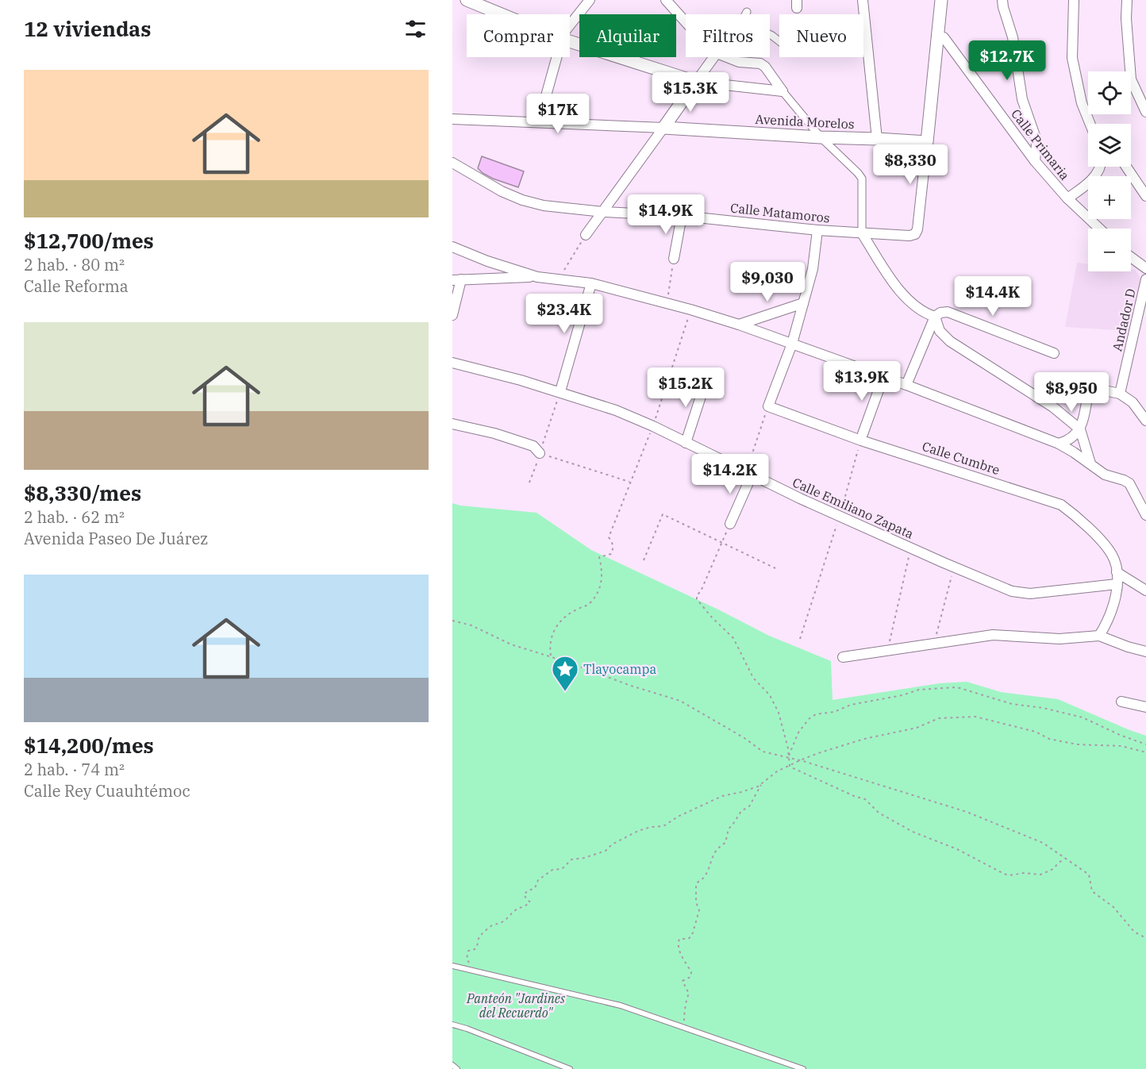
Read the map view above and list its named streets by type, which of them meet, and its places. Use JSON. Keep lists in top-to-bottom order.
{
  "streets": {
    "street": [
      "Avenida Morelos",
      "Calle Primaria",
      "Calle Matamoros",
      "Andador D",
      "Calle Cumbre",
      "Calle Emiliano Zapata"
    ]
  },
  "crossings": [
    ["Avenida Morelos", "Calle Matamoros"],
    ["Calle Cumbre", "Calle Emiliano Zapata"]
  ],
  "parks": ["Panteón \"Jardines del Recuerdo\""],
  "places": {
    "place": ["Tlayocampa"]
  },
  "page": {
    "heading": "12 viviendas",
    "chip": [
      "Comprar",
      "Alquilar",
      "Filtros",
      "Nuevo"
    ],
    "price": [
      "$12.7K",
      "$15.3K",
      "$17K",
      "$8,330",
      "$14.9K",
      "$9,030",
      "$14.4K",
      "$23.4K",
      "$13.9K",
      "$15.2K",
      "$8,950",
      "$14.2K"
    ],
    "list": [
      {
        "name": "$12,700/mes",
        "note": "2 hab. · 80 m² · Calle Reforma"
      },
      {
        "name": "$8,330/mes",
        "note": "2 hab. · 62 m² · Avenida Paseo De Juárez"
      },
      {
        "name": "$14,200/mes",
        "note": "2 hab. · 74 m² · Calle Rey Cuauhtémoc"
      }
    ],
    "map_buttons": ["+", "−"]
  }
}
